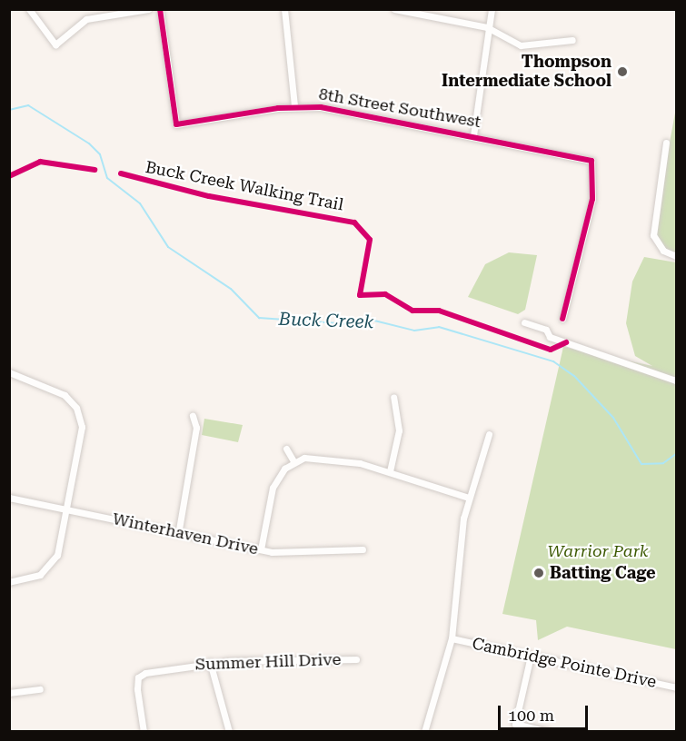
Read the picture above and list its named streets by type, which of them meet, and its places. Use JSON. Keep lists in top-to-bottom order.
{
  "streets": {
    "street": [
      "8th Street Southwest",
      "Winterhaven Drive",
      "Summer Hill Drive",
      "Cambridge Pointe Drive"
    ],
    "cycle path": ["Buck Creek Walking Trail"]
  },
  "water": ["Buck Creek"],
  "parks": ["Warrior Park"],
  "places": ["Thompson Intermediate School", "Batting Cage"],
  "scale_bar": "100 m"
}
